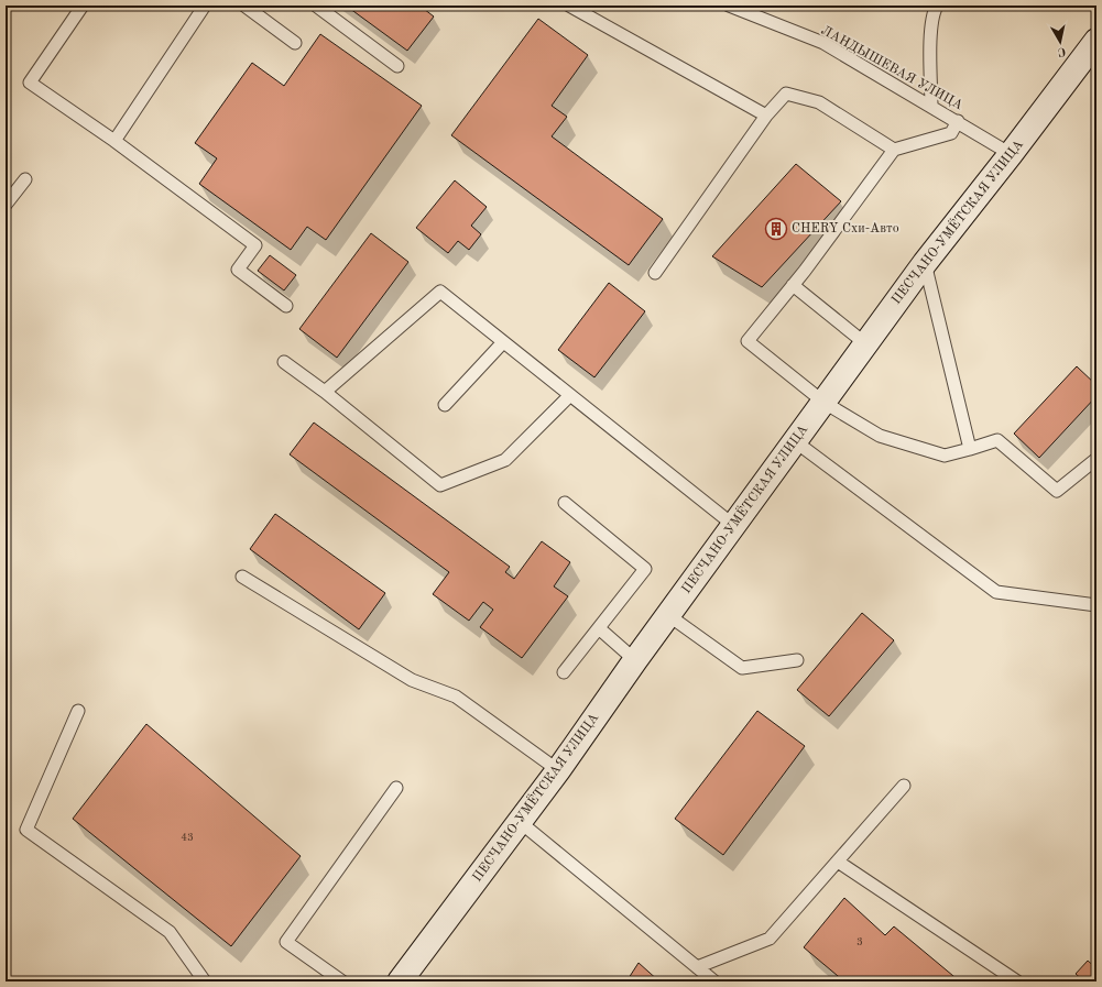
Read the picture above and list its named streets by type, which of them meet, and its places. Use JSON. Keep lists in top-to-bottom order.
{
  "streets": {
    "main road": ["ПЕСЧАНО-УМЁТСКАЯ УЛИЦА"],
    "lane": ["ЛАНДЫШЕВАЯ УЛИЦА"]
  },
  "crossings": [
    ["ЛАНДЫШЕВАЯ УЛИЦА", "ПЕСЧАНО-УМЁТСКАЯ УЛИЦА"]
  ],
  "places": {
    "building": ["CHERY Схи-Авто"]
  },
  "house_numbers": ["43", "3"],
  "north": "bottom"
}
